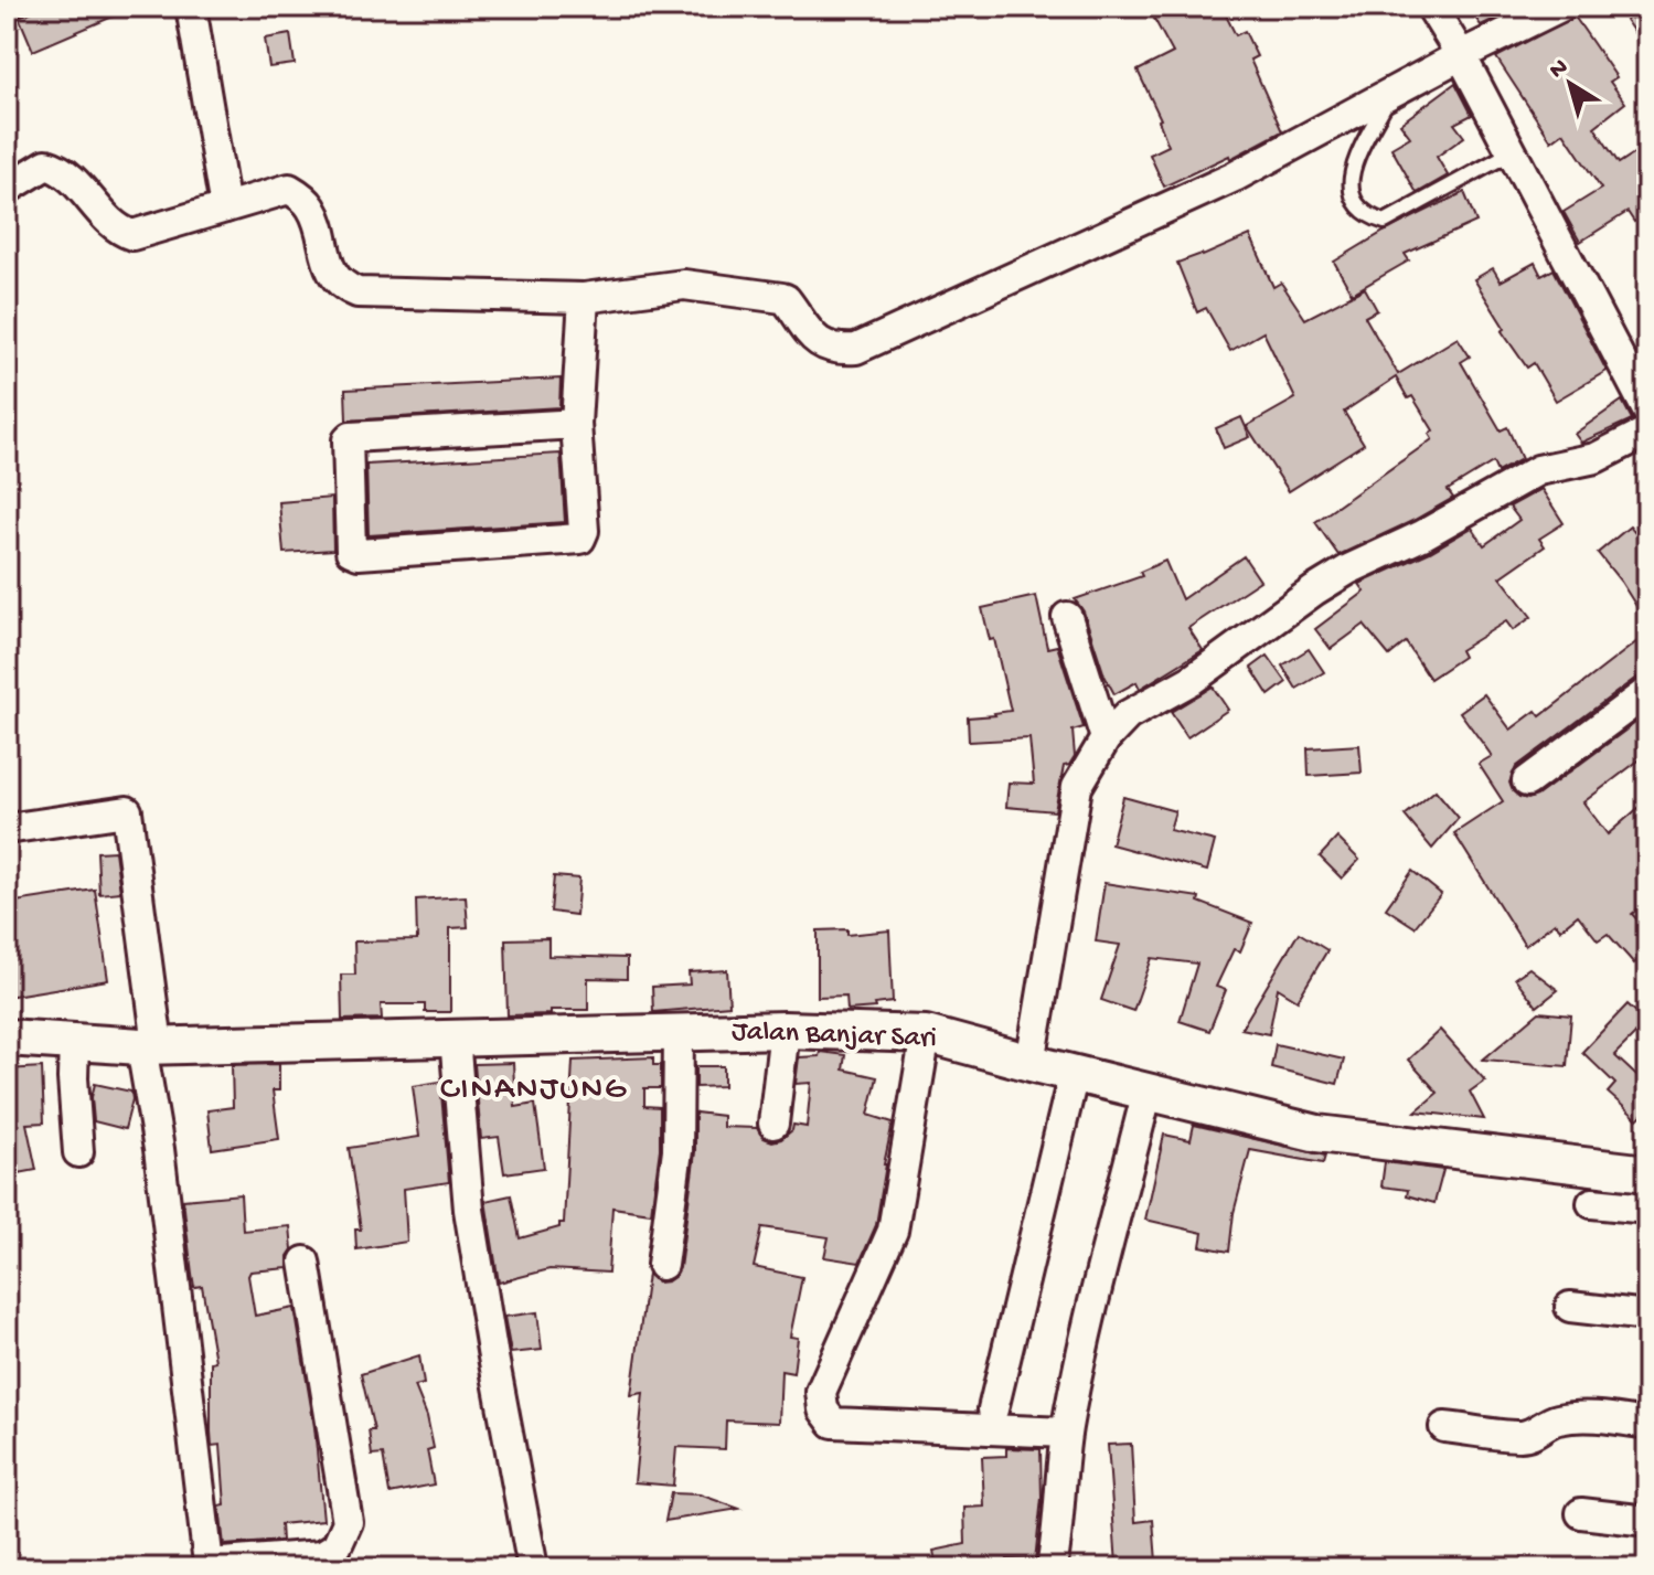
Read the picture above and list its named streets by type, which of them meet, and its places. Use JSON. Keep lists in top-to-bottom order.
{
  "streets": {
    "street": ["Jalan Banjar Sari"]
  },
  "districts": ["CINANJUNG"],
  "north": "top left"
}
